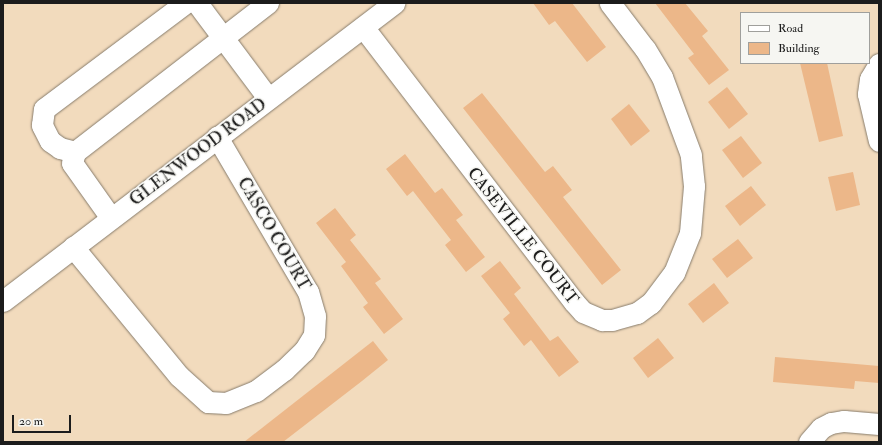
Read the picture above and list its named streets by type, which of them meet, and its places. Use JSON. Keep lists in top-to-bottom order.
{
  "streets": {
    "street": ["GLENWOOD ROAD", "CASCO COURT", "CASEVILLE COURT"]
  },
  "crossings": [
    ["GLENWOOD ROAD", "CASCO COURT"],
    ["GLENWOOD ROAD", "CASEVILLE COURT"]
  ],
  "legend": ["Road", "Building"],
  "scale_bar": "20 m"
}
